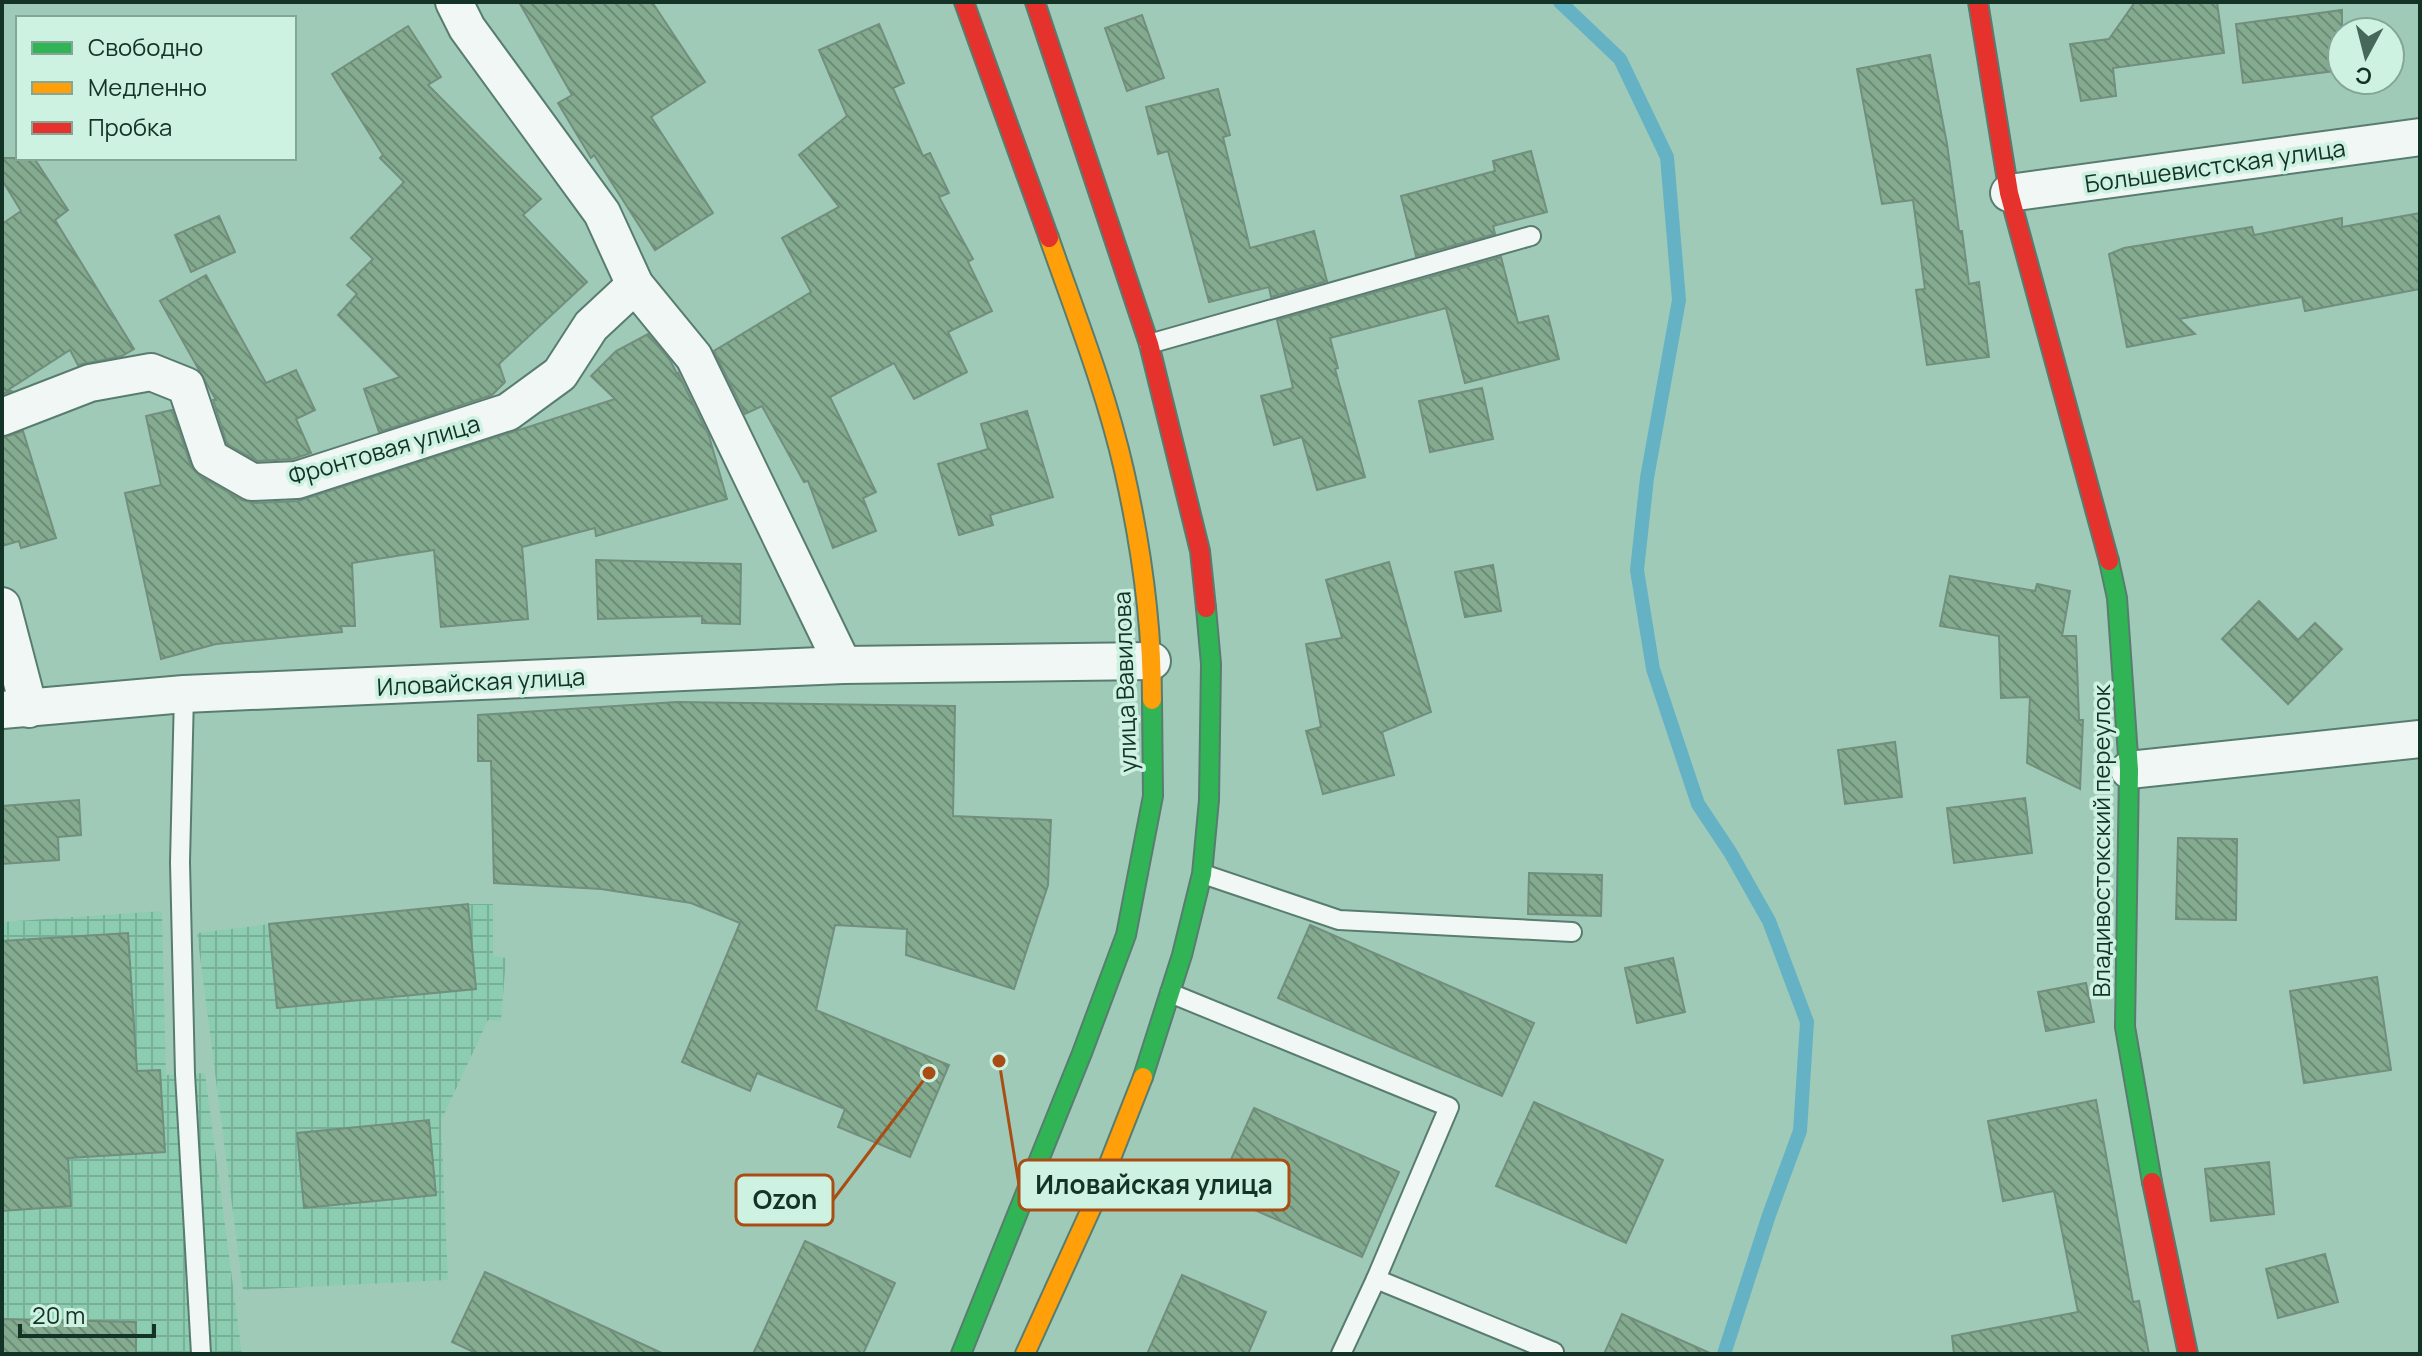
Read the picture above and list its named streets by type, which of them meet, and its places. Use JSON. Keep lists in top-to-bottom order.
{
  "streets": {
    "main road": ["улица Вавилова", "Владивостокский переулок"],
    "street": ["Большевистская улица", "Фронтовая улица", "Иловайская улица"]
  },
  "crossings": [
    ["Большевистская улица", "Владивостокский переулок"],
    ["Иловайская улица", "улица Вавилова"]
  ],
  "places": ["Иловайская улица", "Ozon"],
  "legend": ["Свободно", "Медленно", "Пробка"],
  "scale_bar": "20 m",
  "north": "bottom"
}
